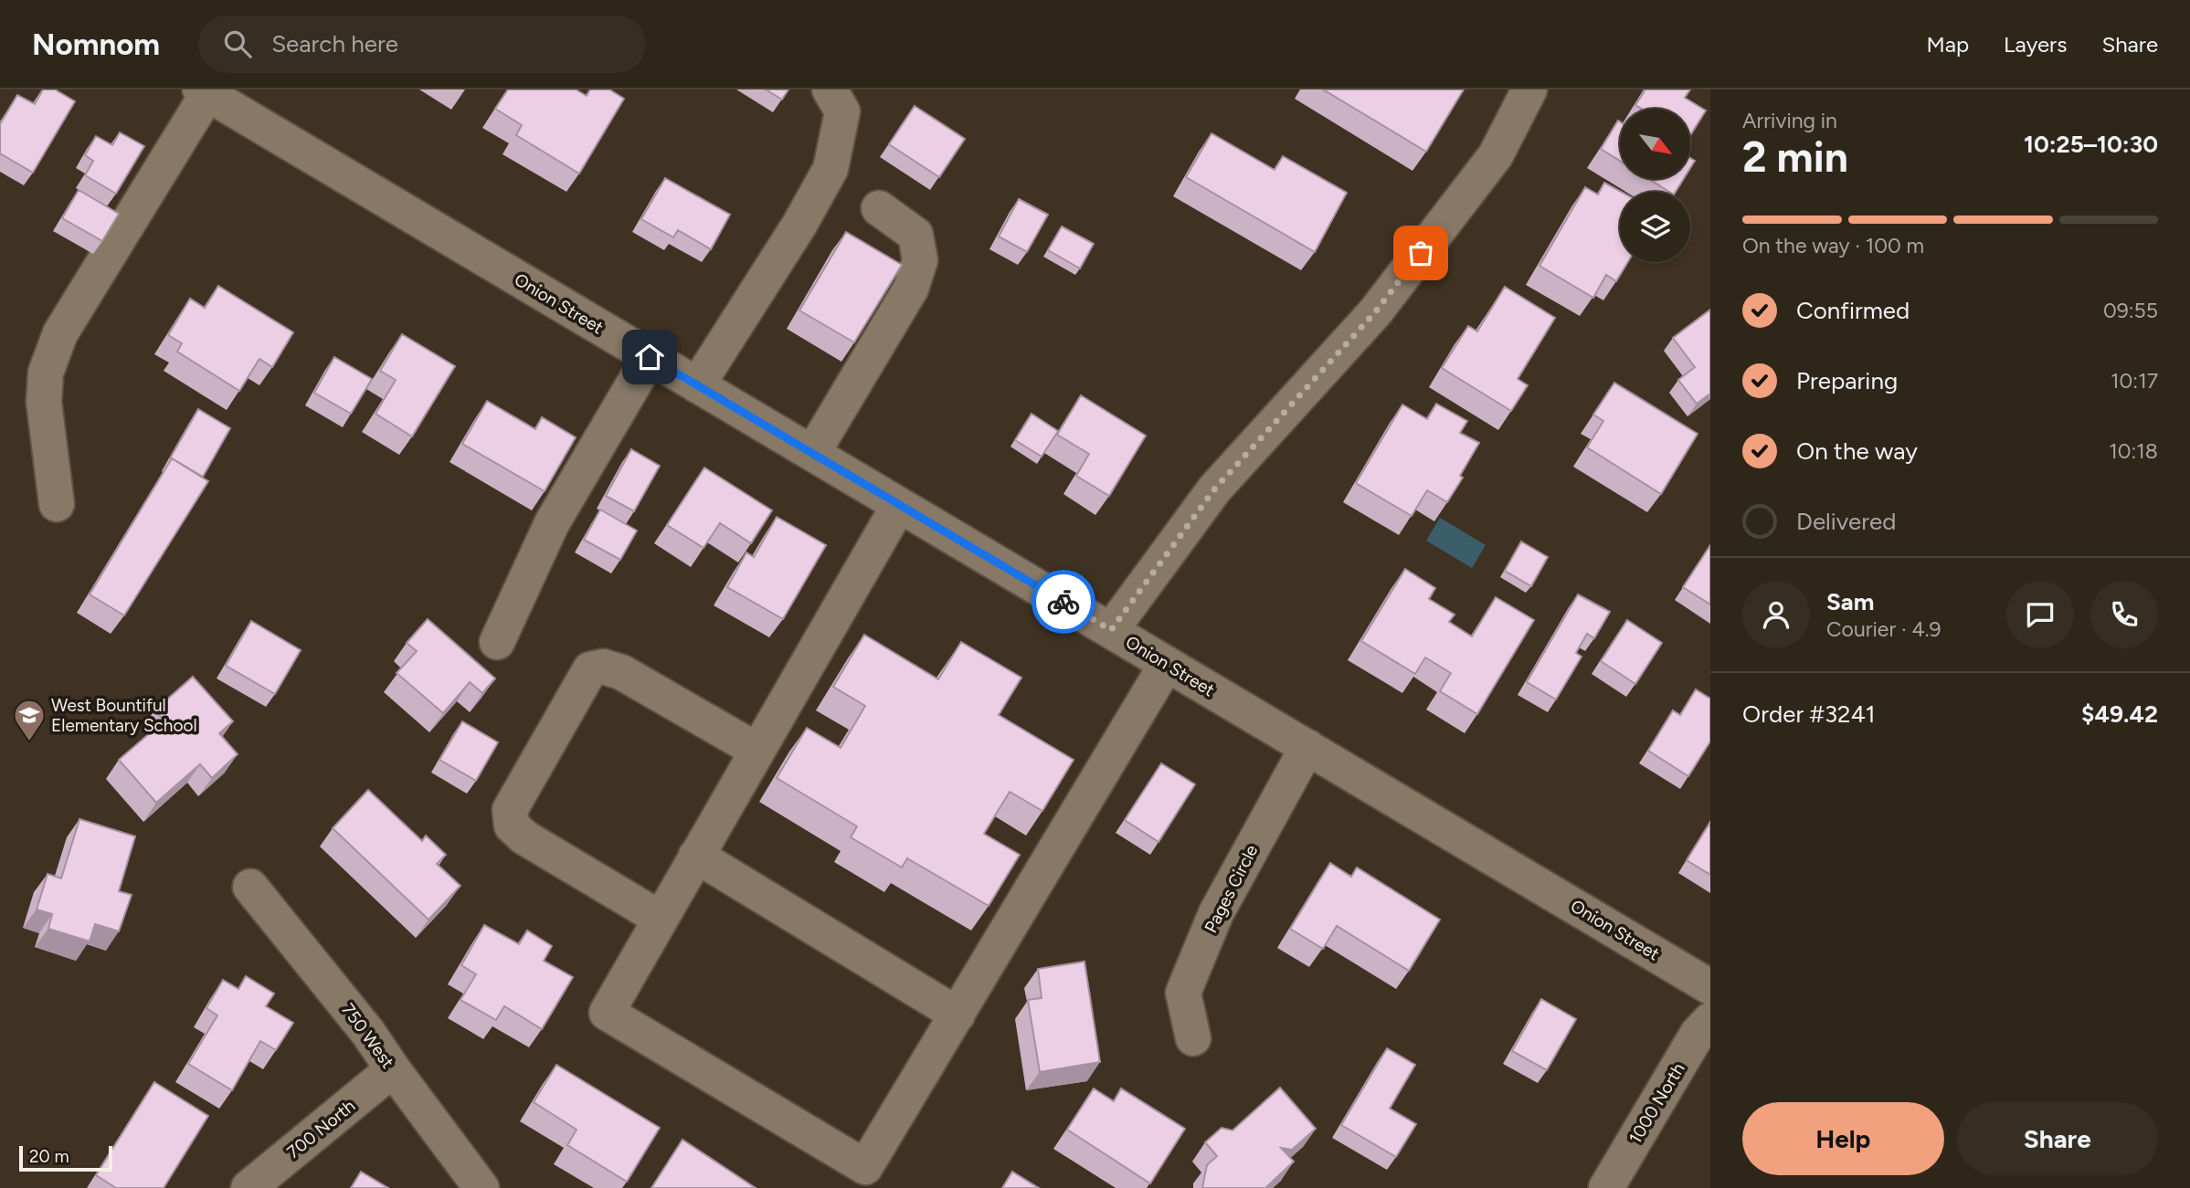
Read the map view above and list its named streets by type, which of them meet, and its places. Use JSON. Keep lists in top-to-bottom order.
{
  "streets": {
    "street": [
      "Onion Street",
      "Pages Circle",
      "750 West",
      "1000 North",
      "700 North"
    ]
  },
  "crossings": [
    ["Onion Street", "Pages Circle"],
    ["750 West", "700 North"]
  ],
  "places": {
    "school or university": ["West Bountiful Elementary School"]
  },
  "scale_bar": "20 m",
  "north": "bottom right",
  "page": {
    "header": "Nomnom",
    "search": "Search here",
    "nav": ["Map", "Layers", "Share"],
    "heading": ["2 min", "Arriving in", "10:25–10:30"],
    "panel": [
      "Sam",
      "Courier · 4.9",
      "Order #3241",
      "$49.42"
    ],
    "bar": "On the way · 100 m",
    "list": [
      ["Confirmed", "09:55"],
      ["Preparing", "10:17"],
      ["On the way", "10:18"],
      "Delivered"
    ],
    "buttons": ["Help", "Share"],
    "scale": "20 m"
  }
}
